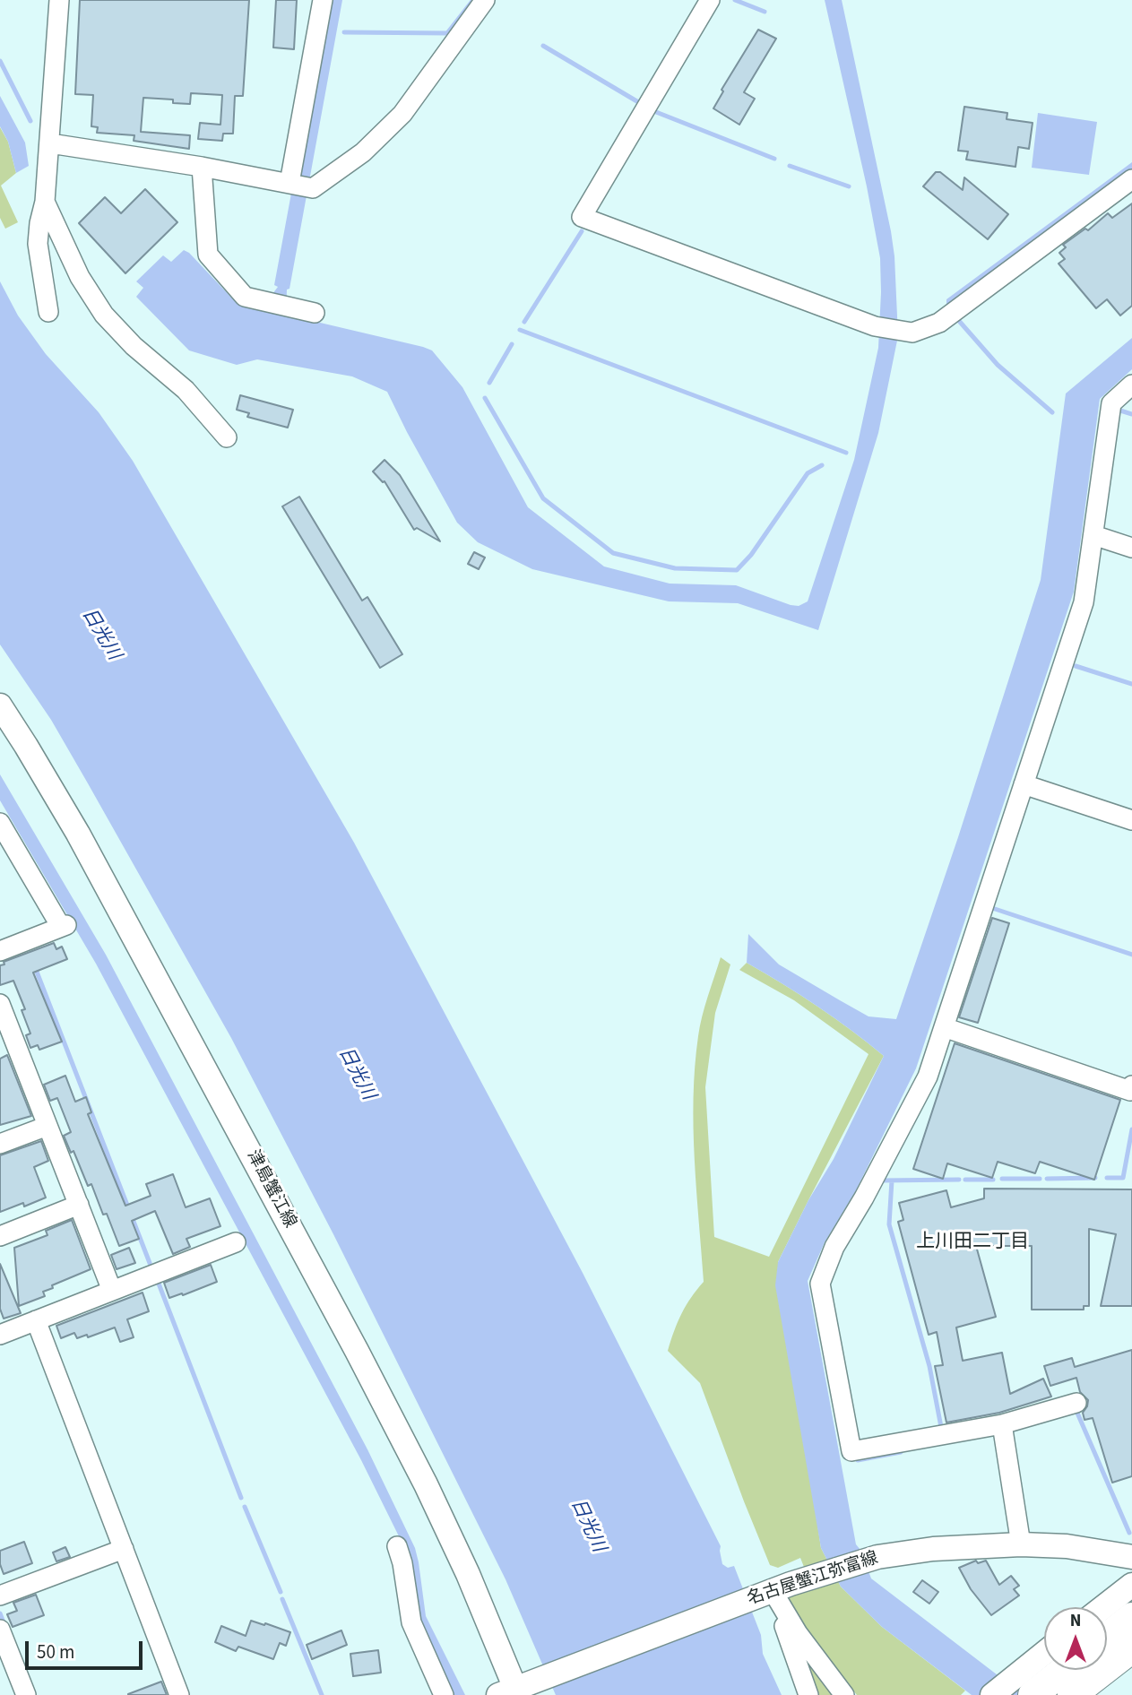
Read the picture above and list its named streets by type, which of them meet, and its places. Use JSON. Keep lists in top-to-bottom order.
{
  "streets": {
    "main road": ["津島蟹江線", "名古屋蟹江弥富線"]
  },
  "crossings": [
    ["津島蟹江線", "名古屋蟹江弥富線"]
  ],
  "districts": ["上川田二丁目"],
  "water": ["日光川"],
  "scale_bar": "50 m",
  "north": "top"
}
